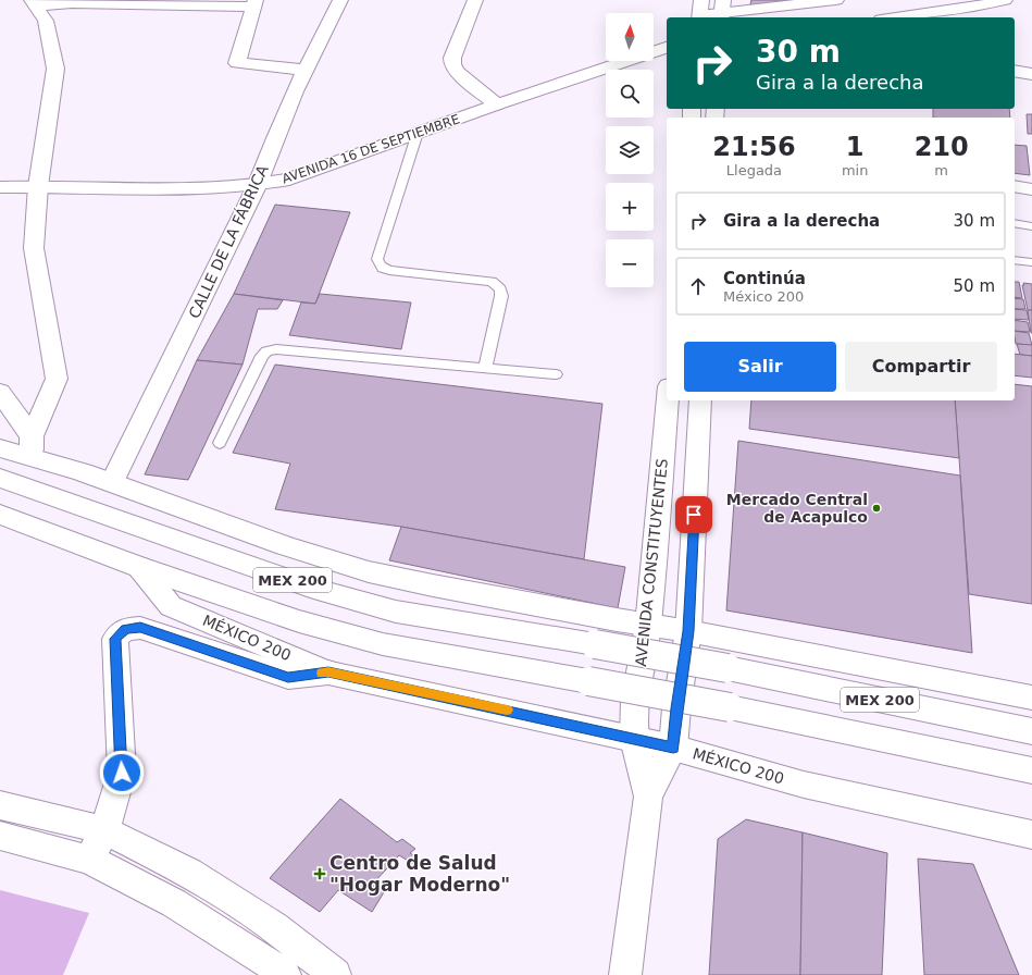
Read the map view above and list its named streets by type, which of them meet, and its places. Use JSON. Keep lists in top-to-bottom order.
{
  "streets": {
    "street": [
      "AVENIDA 16 DE SEPTIEMBRE",
      "CALLE DE LA FÁBRICA",
      "AVENIDA CONSTITUYENTES",
      "MEX 200",
      "MÉXICO 200"
    ]
  },
  "crossings": [
    ["AVENIDA 16 DE SEPTIEMBRE", "CALLE DE LA FÁBRICA"],
    ["AVENIDA CONSTITUYENTES", "MÉXICO 200"],
    ["MEX 200", "MÉXICO 200"]
  ],
  "places": {
    "other": ["Mercado Central de Acapulco"],
    "health": ["Centro de Salud \"Hogar Moderno\""]
  },
  "north": "top",
  "page": {
    "map_buttons": ["+", "−"],
    "turn": ["30 m", "Gira a la derecha"],
    "eta": [
      "21:56",
      "Llegada",
      "1",
      "min",
      "210",
      "m"
    ],
    "list": [
      {
        "name": "Gira a la derecha",
        "value": "30 m"
      },
      {
        "name": "Continúa",
        "note": "México 200",
        "value": "50 m"
      }
    ],
    "buttons": ["Salir", "Compartir"]
  }
}
